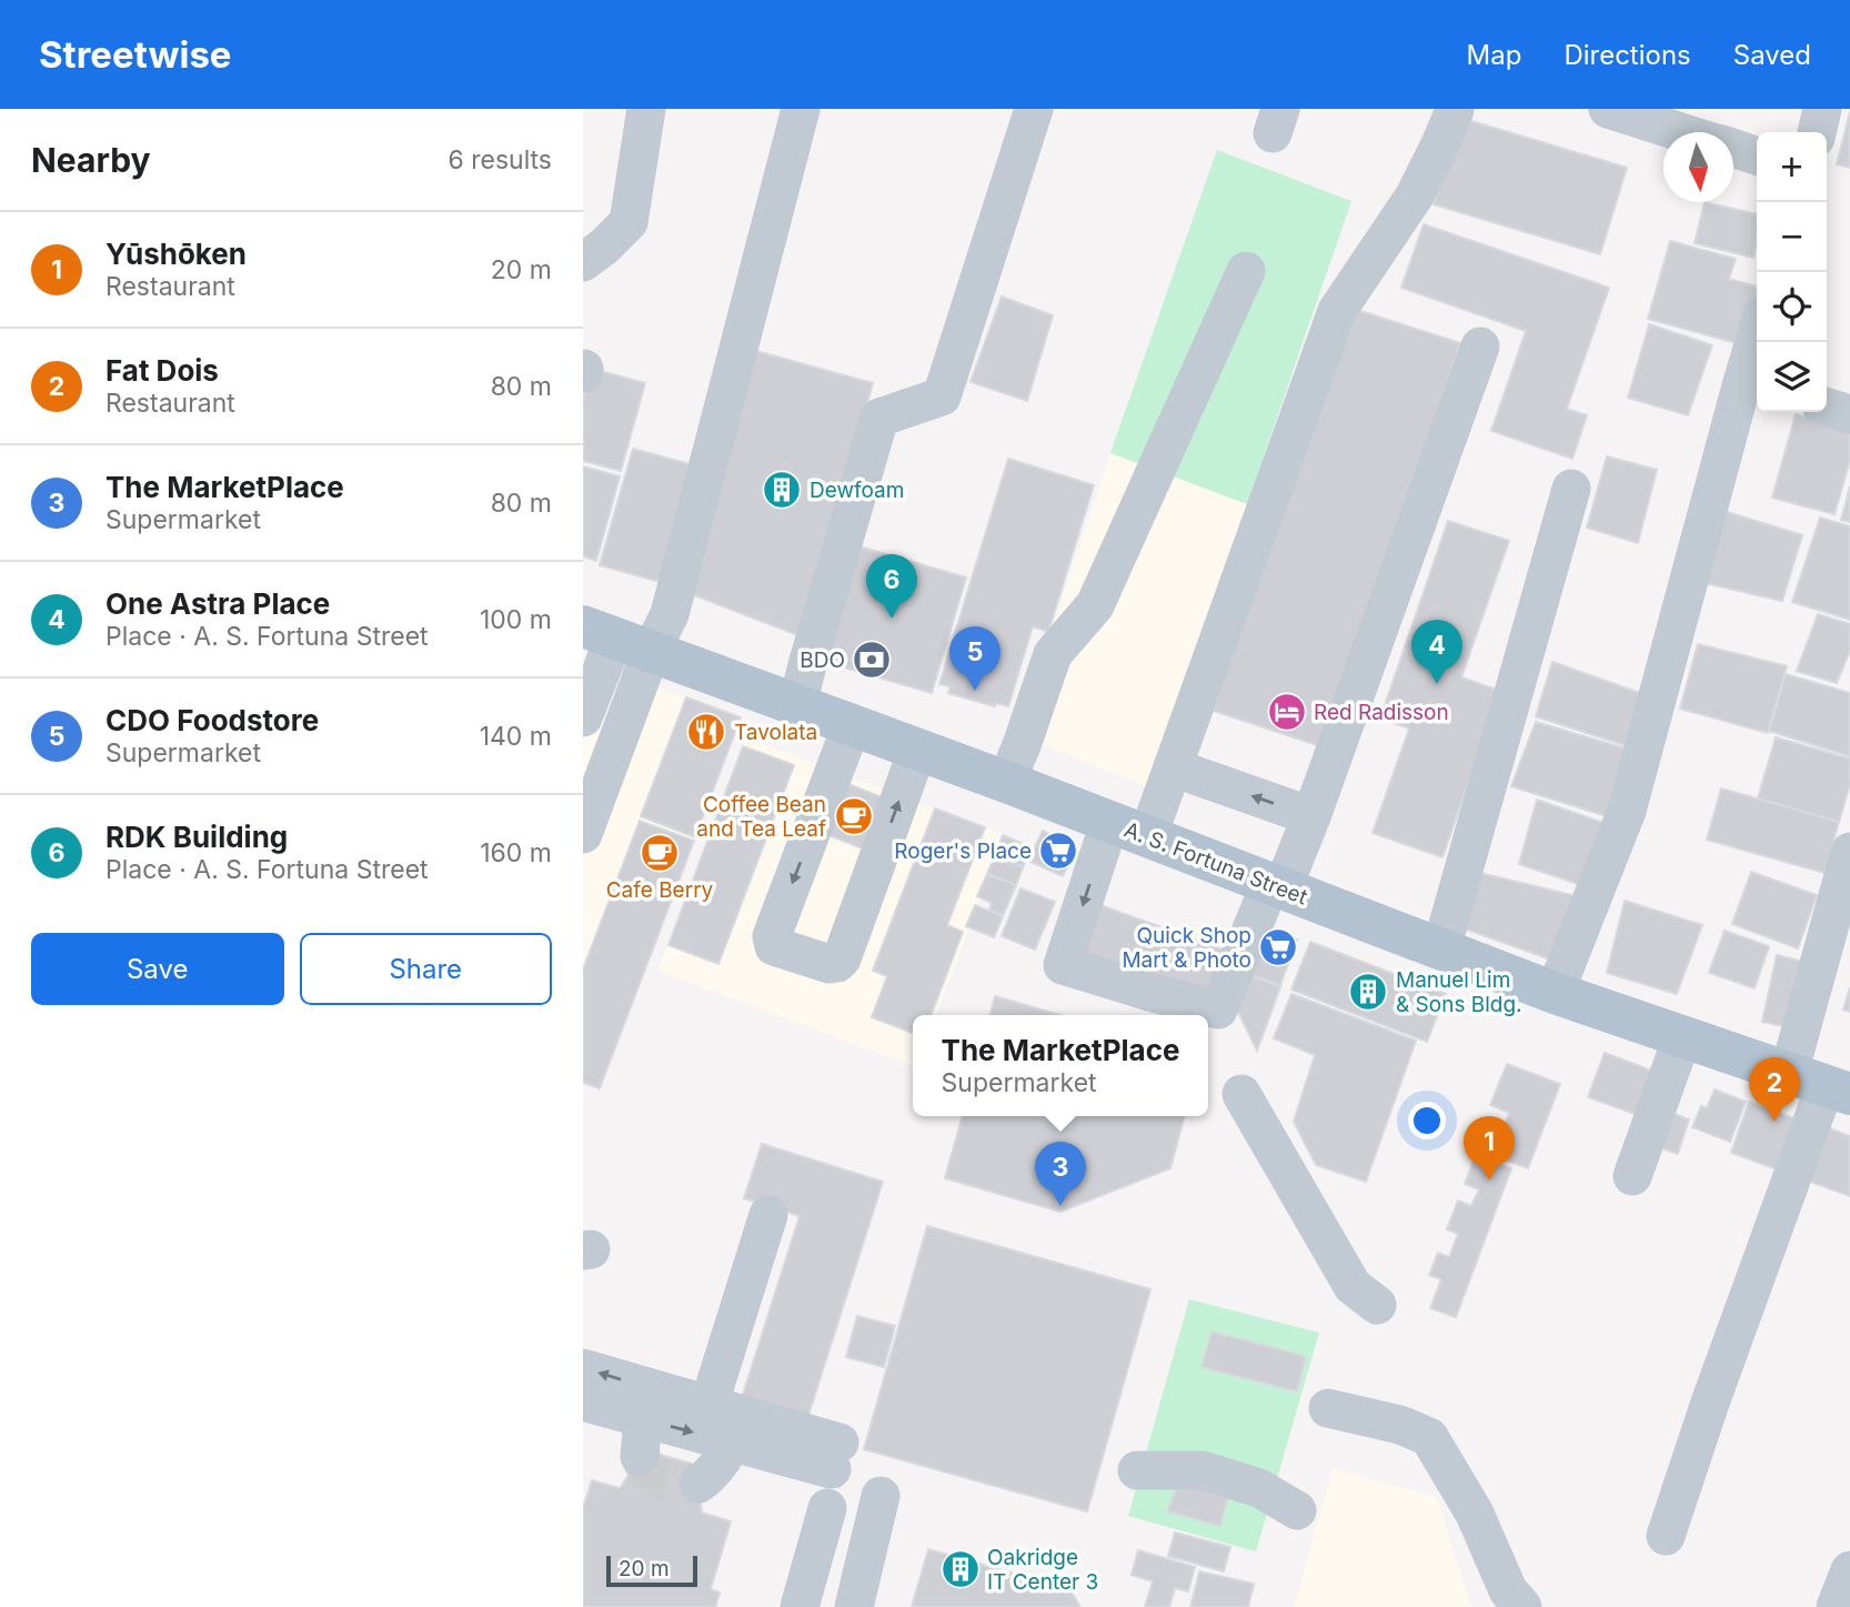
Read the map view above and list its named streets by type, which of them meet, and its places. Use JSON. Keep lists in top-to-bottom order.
{
  "streets": {
    "main road": ["A. S. Fortuna Street"]
  },
  "places": {
    "building": ["Dewfoam", "Manuel Lim & Sons Bldg.", "Oakridge IT Center 3"],
    "bank": ["BDO"],
    "hotel": ["Red Radisson"],
    "restaurant": ["Tavolata"],
    "cafe": ["Coffee Bean and Tea Leaf", "Cafe Berry"],
    "supermarket": ["Roger's Place", "Quick Shop Mart & Photo"]
  },
  "scale_bar": "20 m",
  "north": "bottom",
  "page": {
    "header": "Streetwise",
    "nav": ["Map", "Directions", "Saved"],
    "heading": ["Nearby", "6 results"],
    "map_buttons": ["+", "−"],
    "list": [
      {
        "mark": "1",
        "name": "Yūshōken",
        "note": "Restaurant",
        "value": "20 m"
      },
      {
        "mark": "2",
        "name": "Fat Dois",
        "note": "Restaurant",
        "value": "80 m"
      },
      {
        "mark": "3",
        "name": "The MarketPlace",
        "note": "Supermarket",
        "value": "80 m"
      },
      {
        "mark": "4",
        "name": "One Astra Place",
        "note": "Place · A. S. Fortuna Street",
        "value": "100 m"
      },
      {
        "mark": "5",
        "name": "CDO Foodstore",
        "note": "Supermarket",
        "value": "140 m"
      },
      {
        "mark": "6",
        "name": "RDK Building",
        "note": "Place · A. S. Fortuna Street",
        "value": "160 m"
      }
    ],
    "pins": [
      "6",
      "4",
      "5",
      "2",
      "1",
      "3"
    ],
    "buttons": ["Save", "Share"],
    "popup": ["The MarketPlace", "Supermarket"],
    "scale": "20 m"
  }
}
